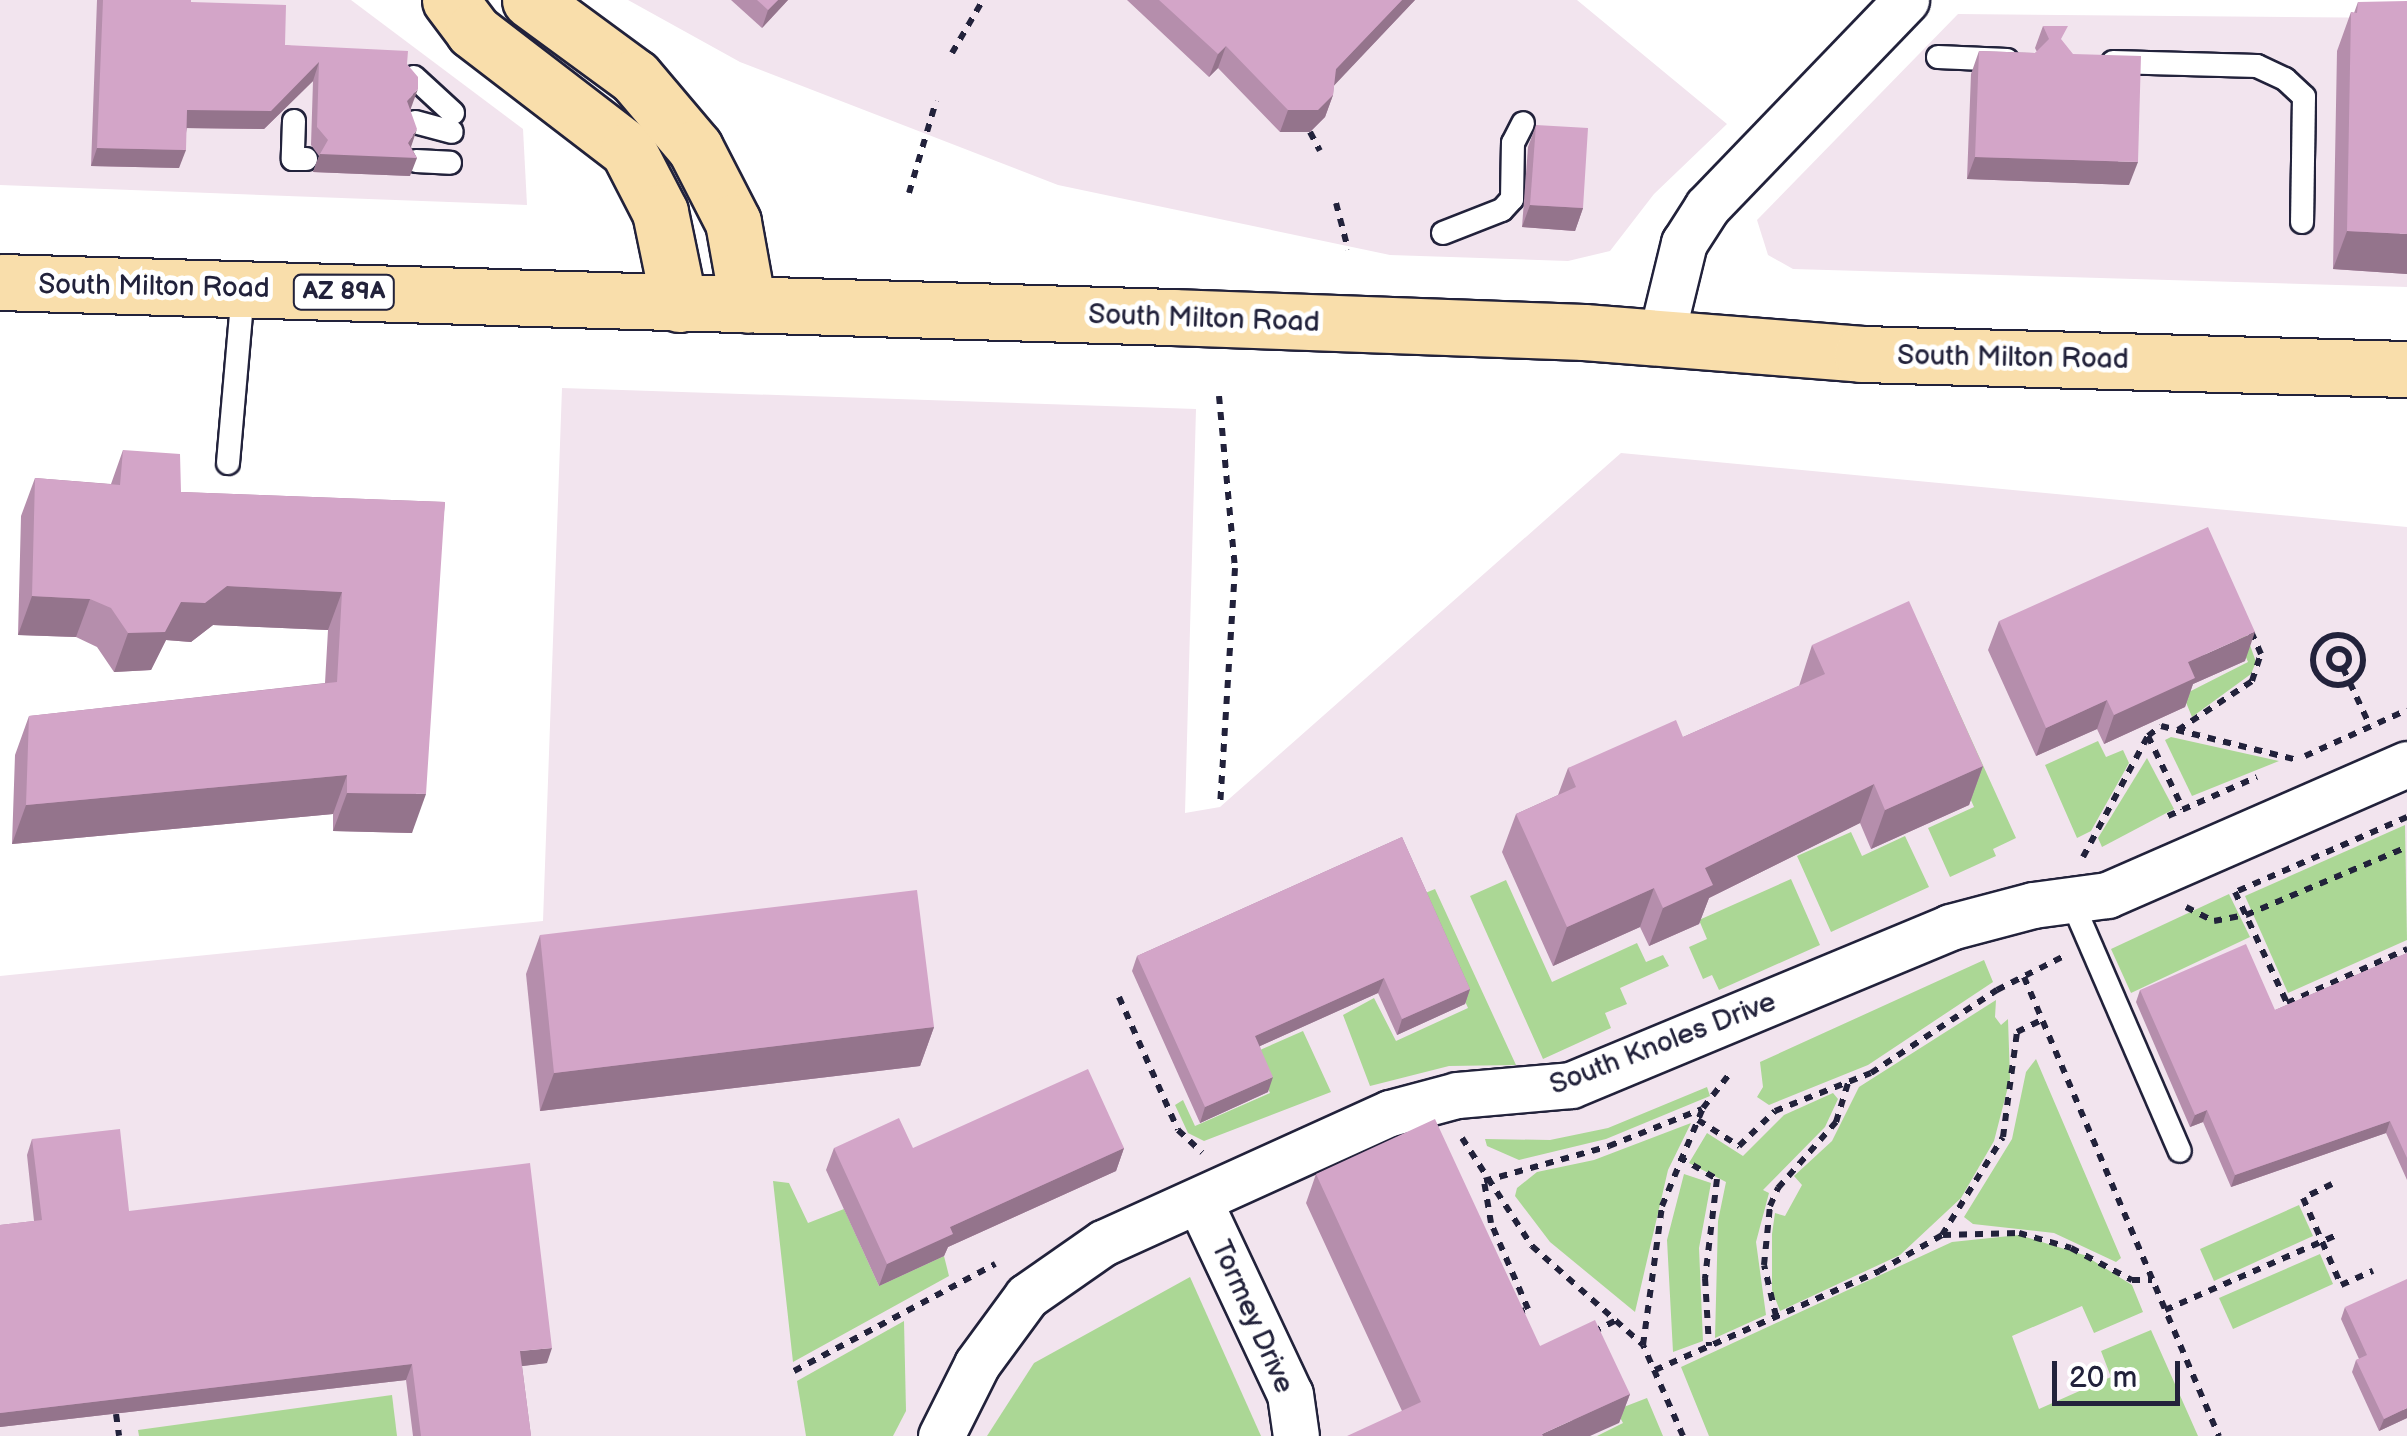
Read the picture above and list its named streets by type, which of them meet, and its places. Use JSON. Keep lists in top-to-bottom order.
{
  "streets": {
    "main road": ["South Milton Road", "AZ 89A"],
    "street": ["South Knoles Drive", "Tormey Drive"]
  },
  "crossings": [
    ["South Knoles Drive", "Tormey Drive"]
  ],
  "scale_bar": "20 m"
}
